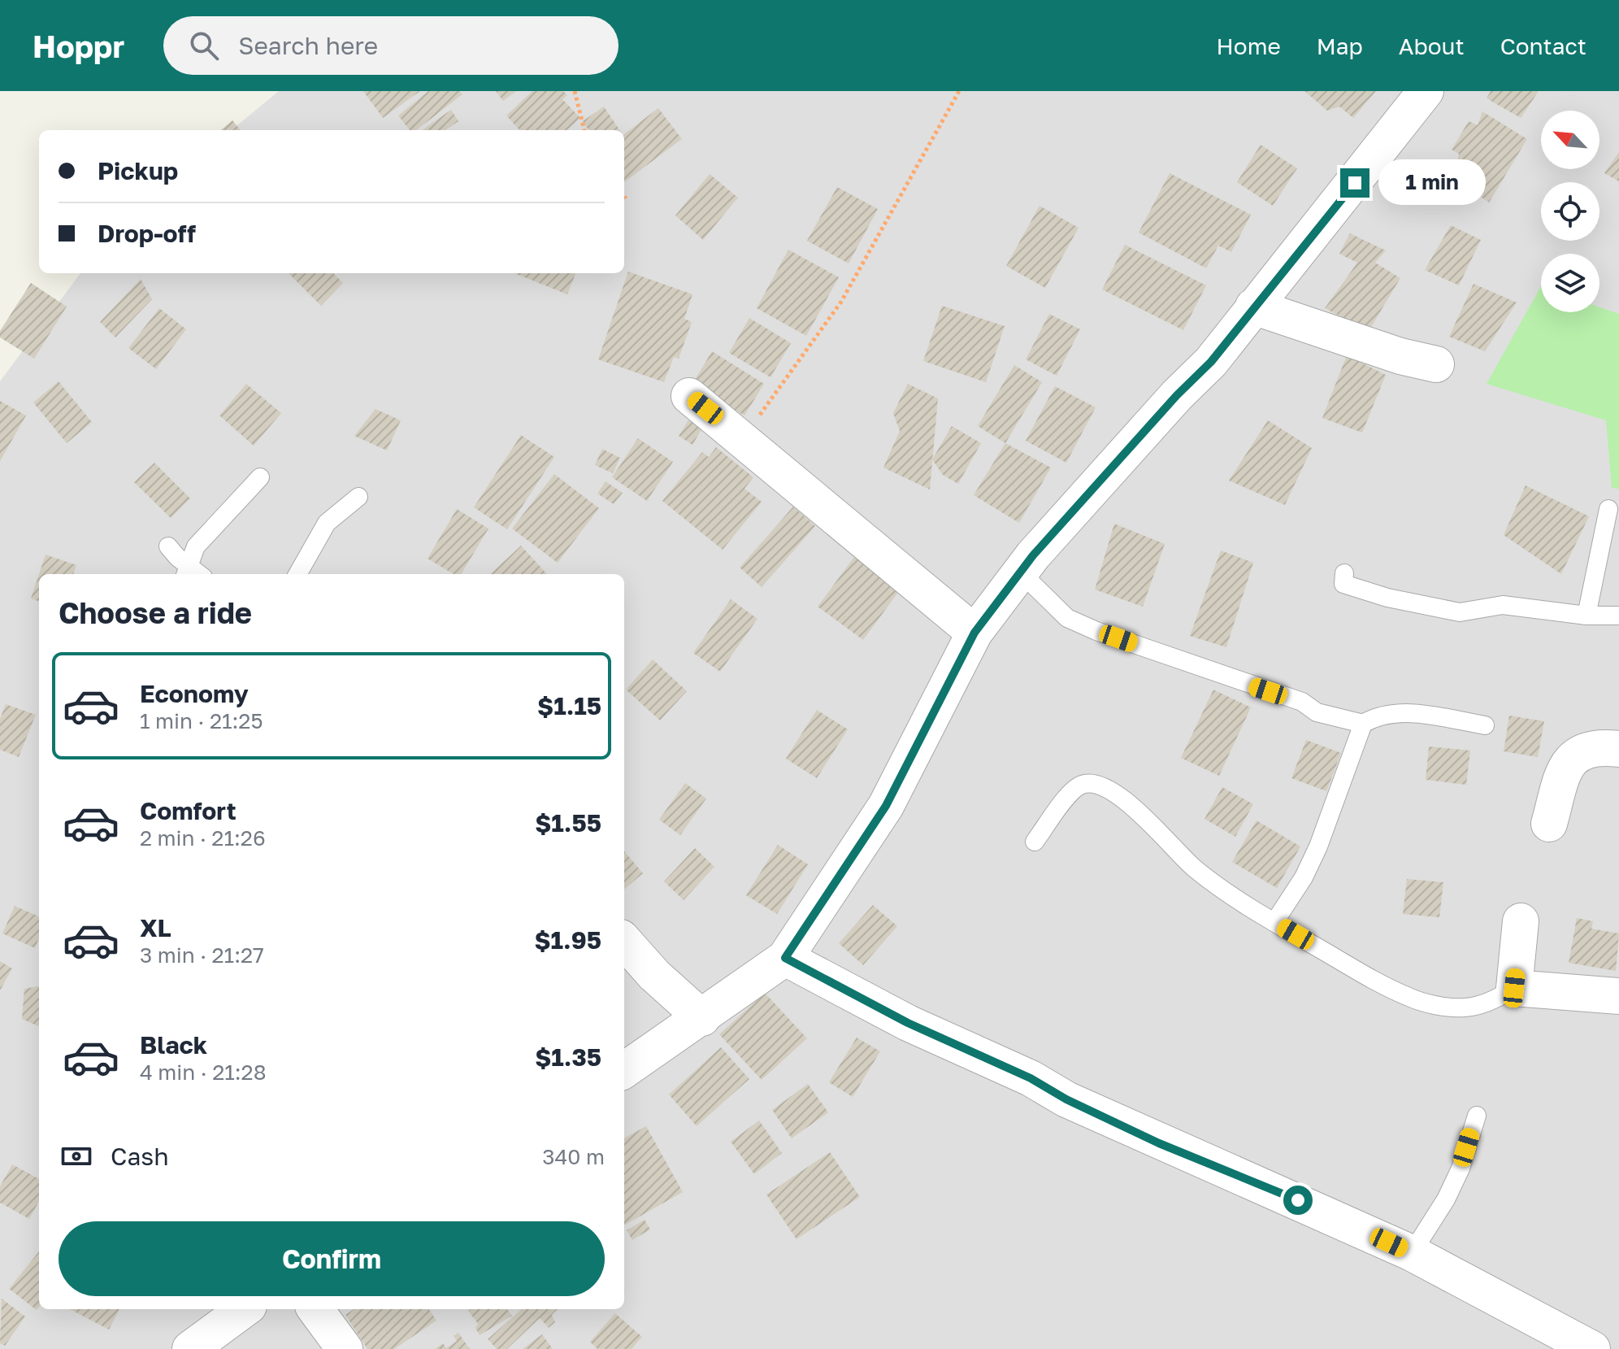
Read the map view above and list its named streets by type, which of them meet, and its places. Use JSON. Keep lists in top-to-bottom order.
{
  "north": "top left",
  "page": {
    "header": "Hoppr",
    "search": "Search here",
    "nav": [
      "Home",
      "Map",
      "About",
      "Contact"
    ],
    "banner": ["Pickup", "Drop-off"],
    "bubble": "1 min",
    "heading": "Choose a ride",
    "list": [
      {
        "name": "Economy",
        "note": "1 min · 21:25",
        "value": "$1.15"
      },
      {
        "name": "Comfort",
        "note": "2 min · 21:26",
        "value": "$1.55"
      },
      {
        "name": "XL",
        "note": "3 min · 21:27",
        "value": "$1.95"
      },
      {
        "name": "Black",
        "note": "4 min · 21:28",
        "value": "$1.35"
      }
    ],
    "pay": ["Cash", "340 m"],
    "buttons": "Confirm"
  }
}
